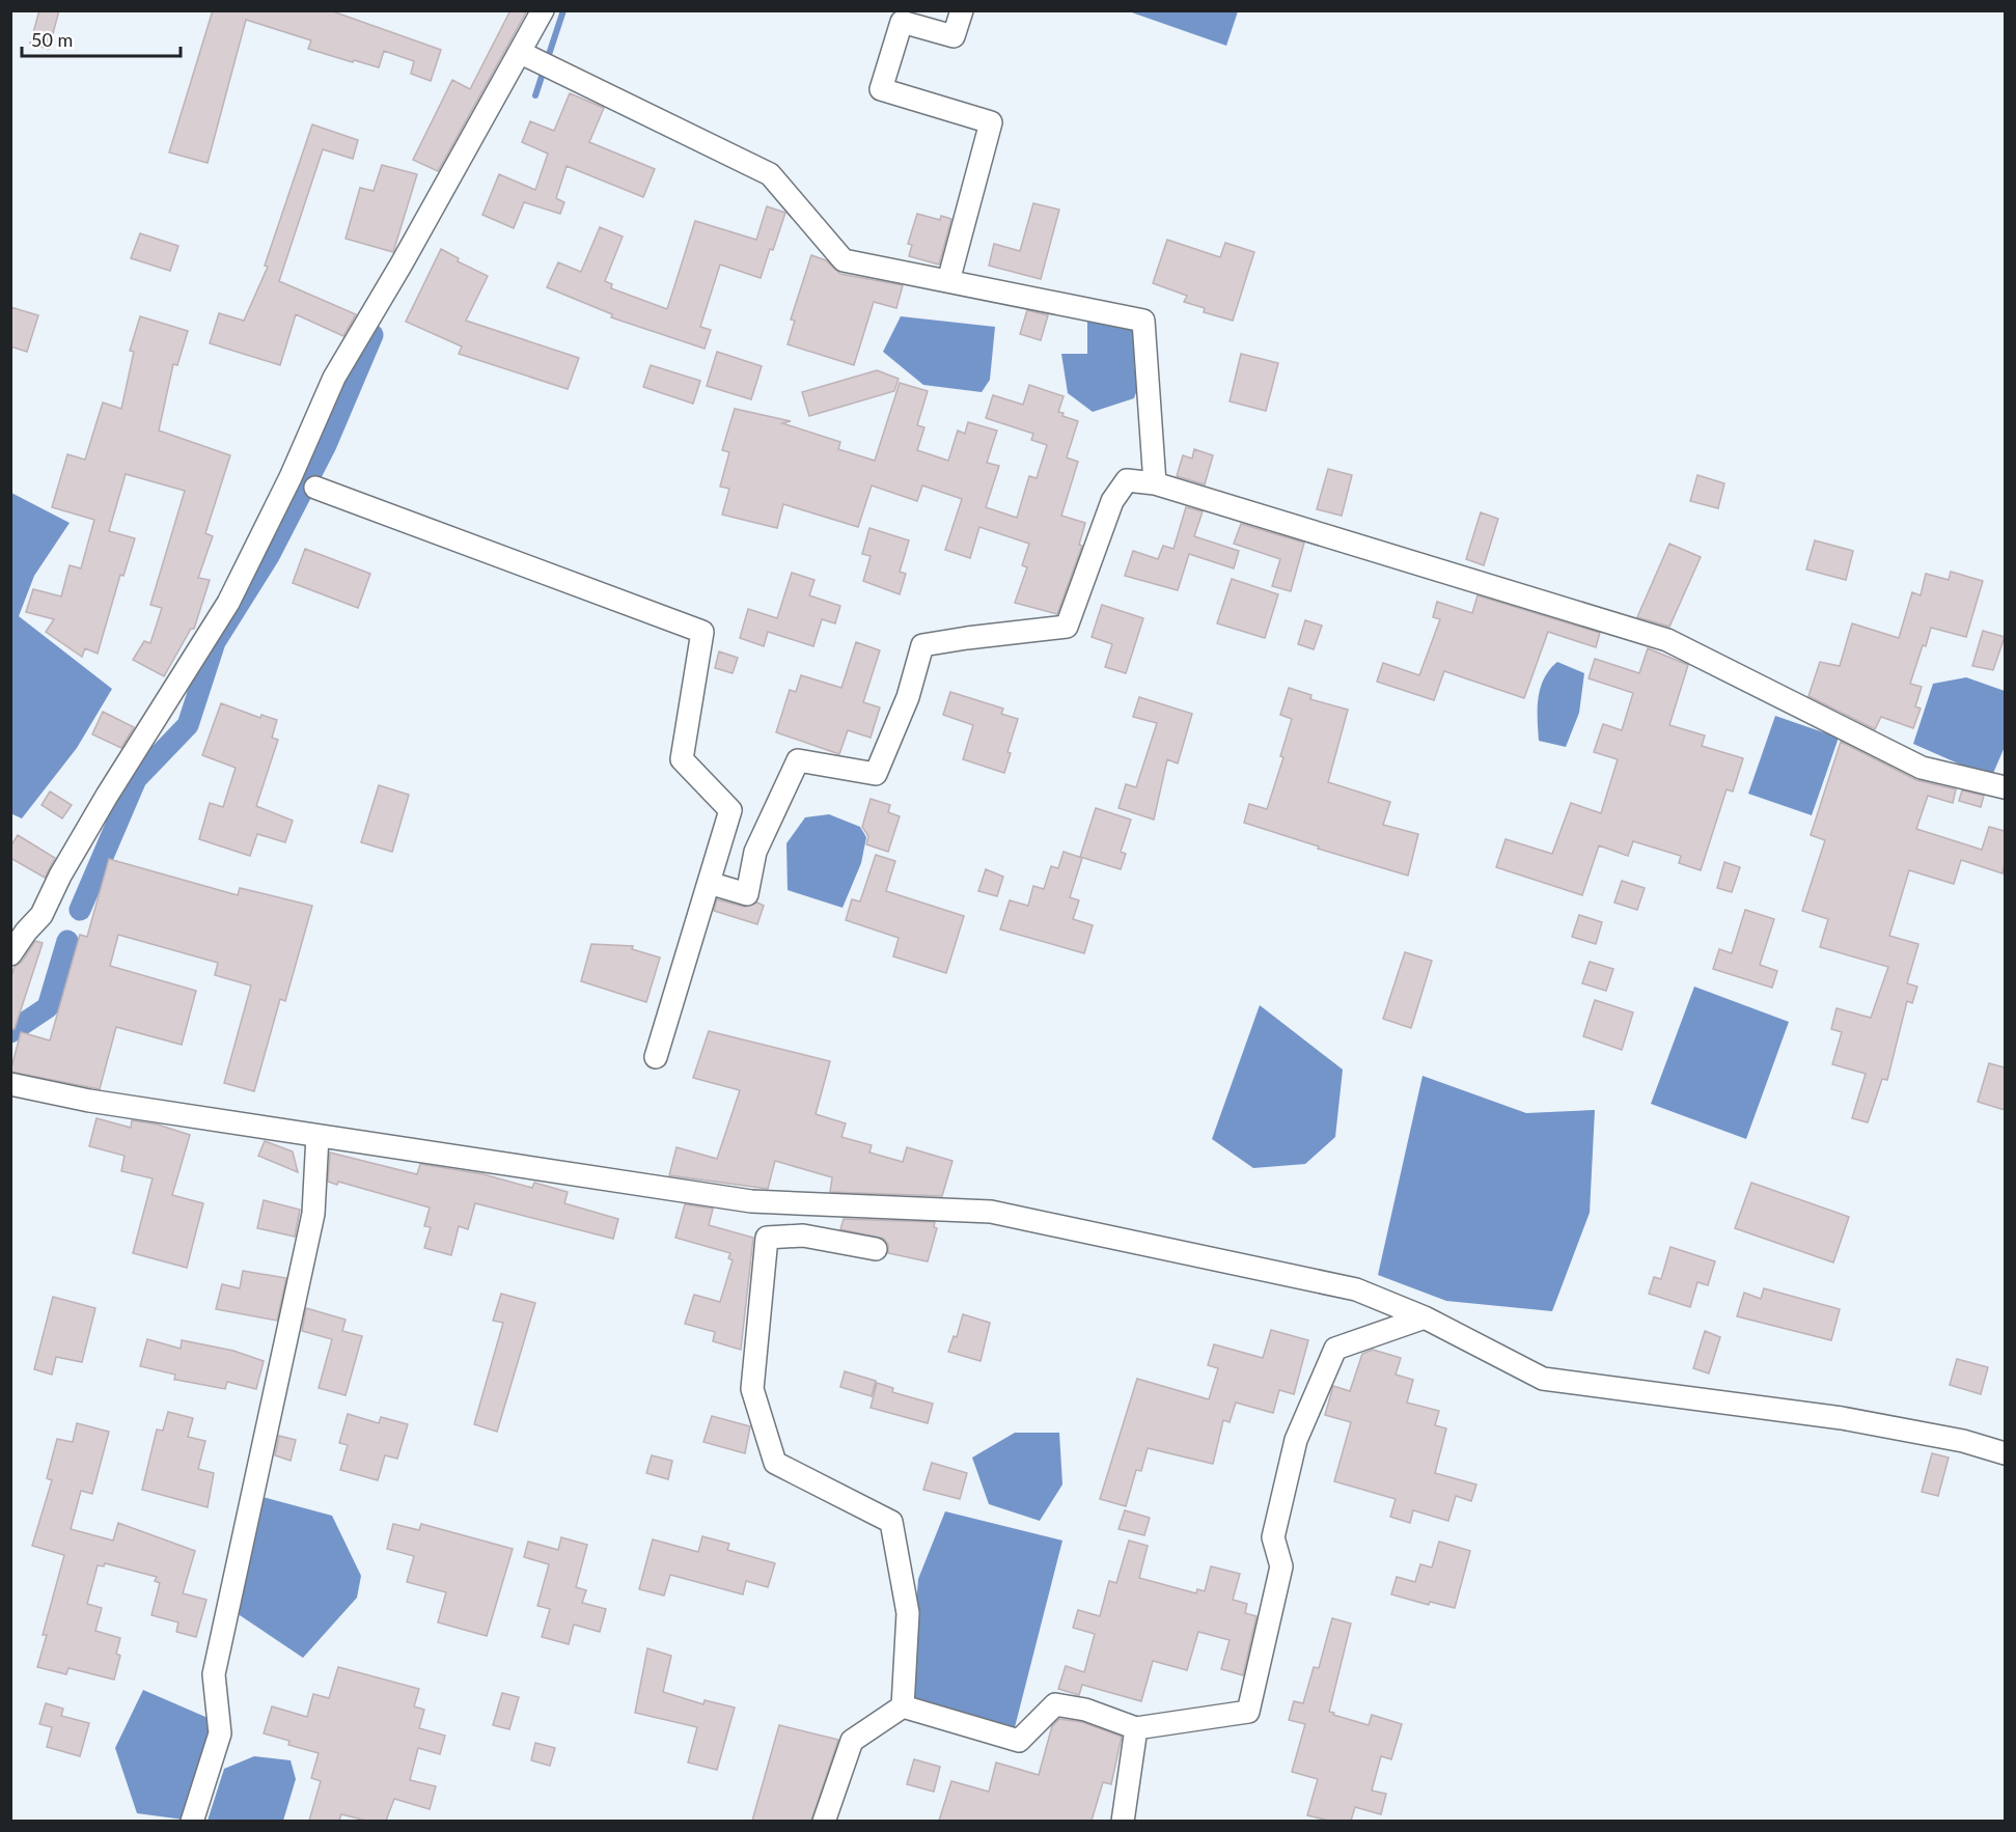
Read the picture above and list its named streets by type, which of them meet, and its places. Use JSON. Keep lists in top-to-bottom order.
{
  "scale_bar": "50 m"
}
